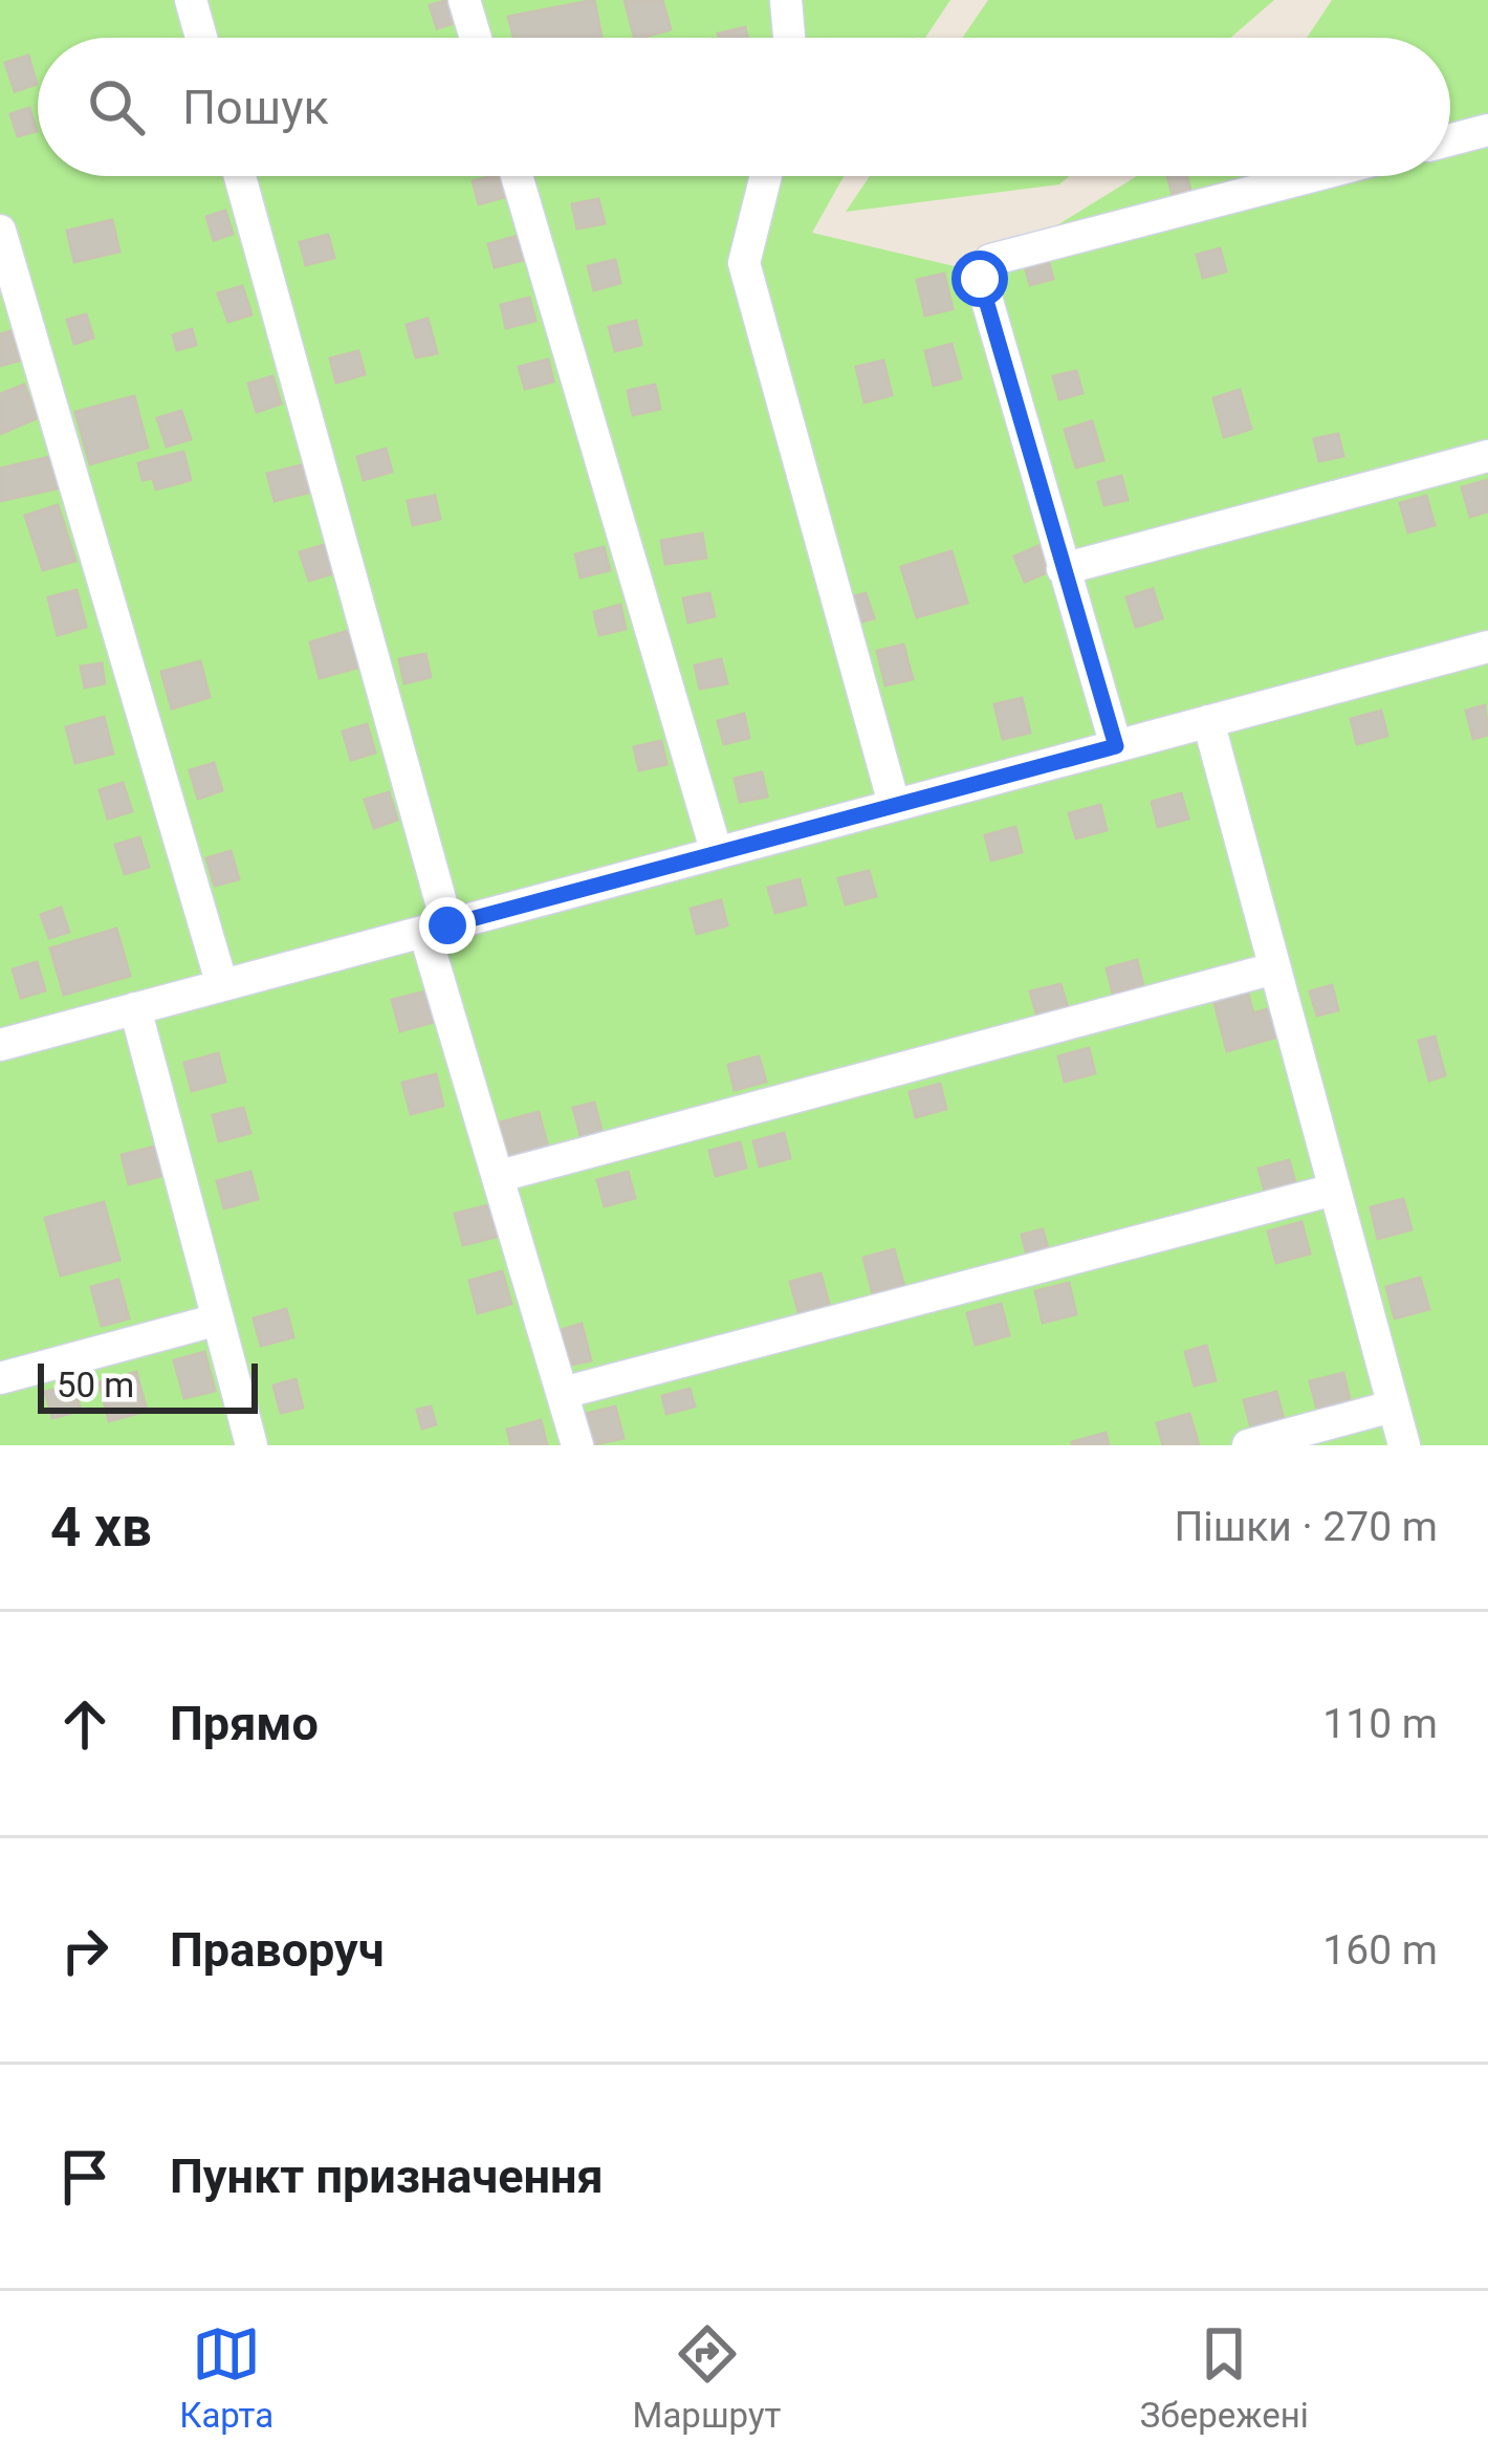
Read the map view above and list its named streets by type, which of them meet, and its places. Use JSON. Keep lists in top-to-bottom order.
{
  "scale_bar": "50 m",
  "page": {
    "search": "Пошук",
    "scale": "50 m",
    "heading": ["4 хв", "Пішки · 270 m"],
    "list": [
      ["Прямо", "110 m"],
      ["Праворуч", "160 m"],
      "Пункт призначення"
    ],
    "nav": ["Карта", "Маршрут", "Збережені"]
  }
}
